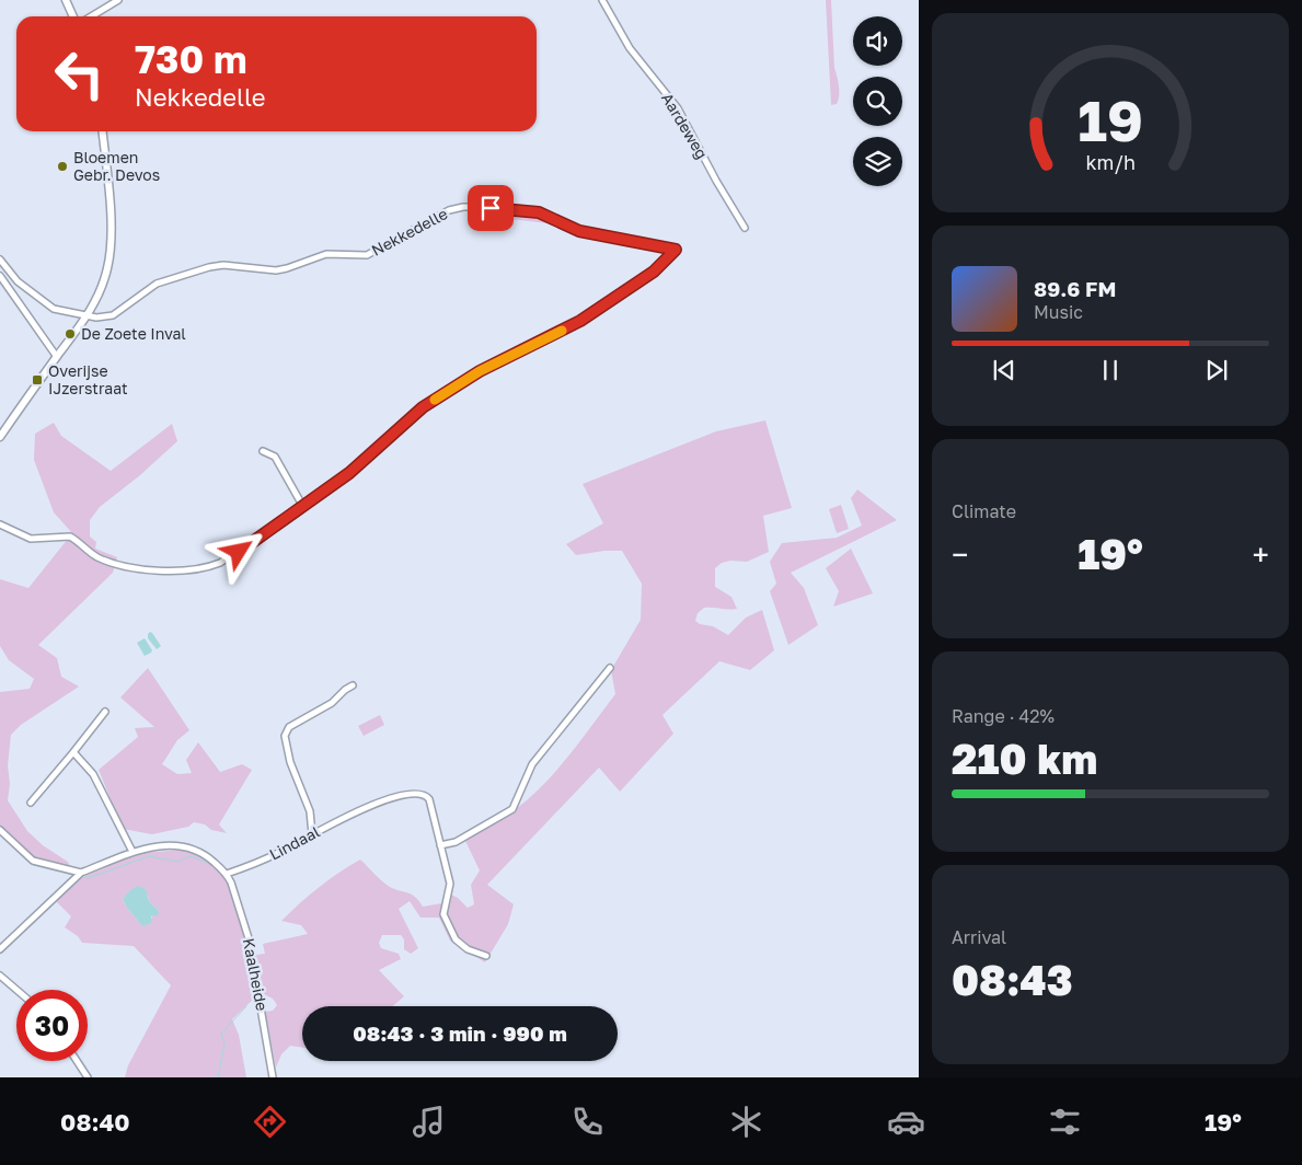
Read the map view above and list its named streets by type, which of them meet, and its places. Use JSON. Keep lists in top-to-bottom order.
{
  "streets": {
    "street": [
      "Aardeweg",
      "Nekkedelle",
      "Lindaal",
      "Kaalheide"
    ]
  },
  "crossings": [
    ["Lindaal", "Kaalheide"]
  ],
  "places": {
    "other": ["Bloemen Gebr. Devos", "De Zoete Inval"],
    "transit": ["Overijse IJzerstraat"]
  },
  "page": {
    "turn": ["730 m", "Nekkedelle"],
    "song": ["89.6 FM", "Music"],
    "tile": [
      "Climate",
      ["Range · 42%", "210 km"],
      ["Arrival", "08:43"]
    ],
    "heat": ["−", "19°", "+"],
    "limit": "30",
    "trip": "08:43 · 3 min · 990 m",
    "tabs": ["08:40", "19°"],
    "gauge": ["19", "km/h"]
  }
}
